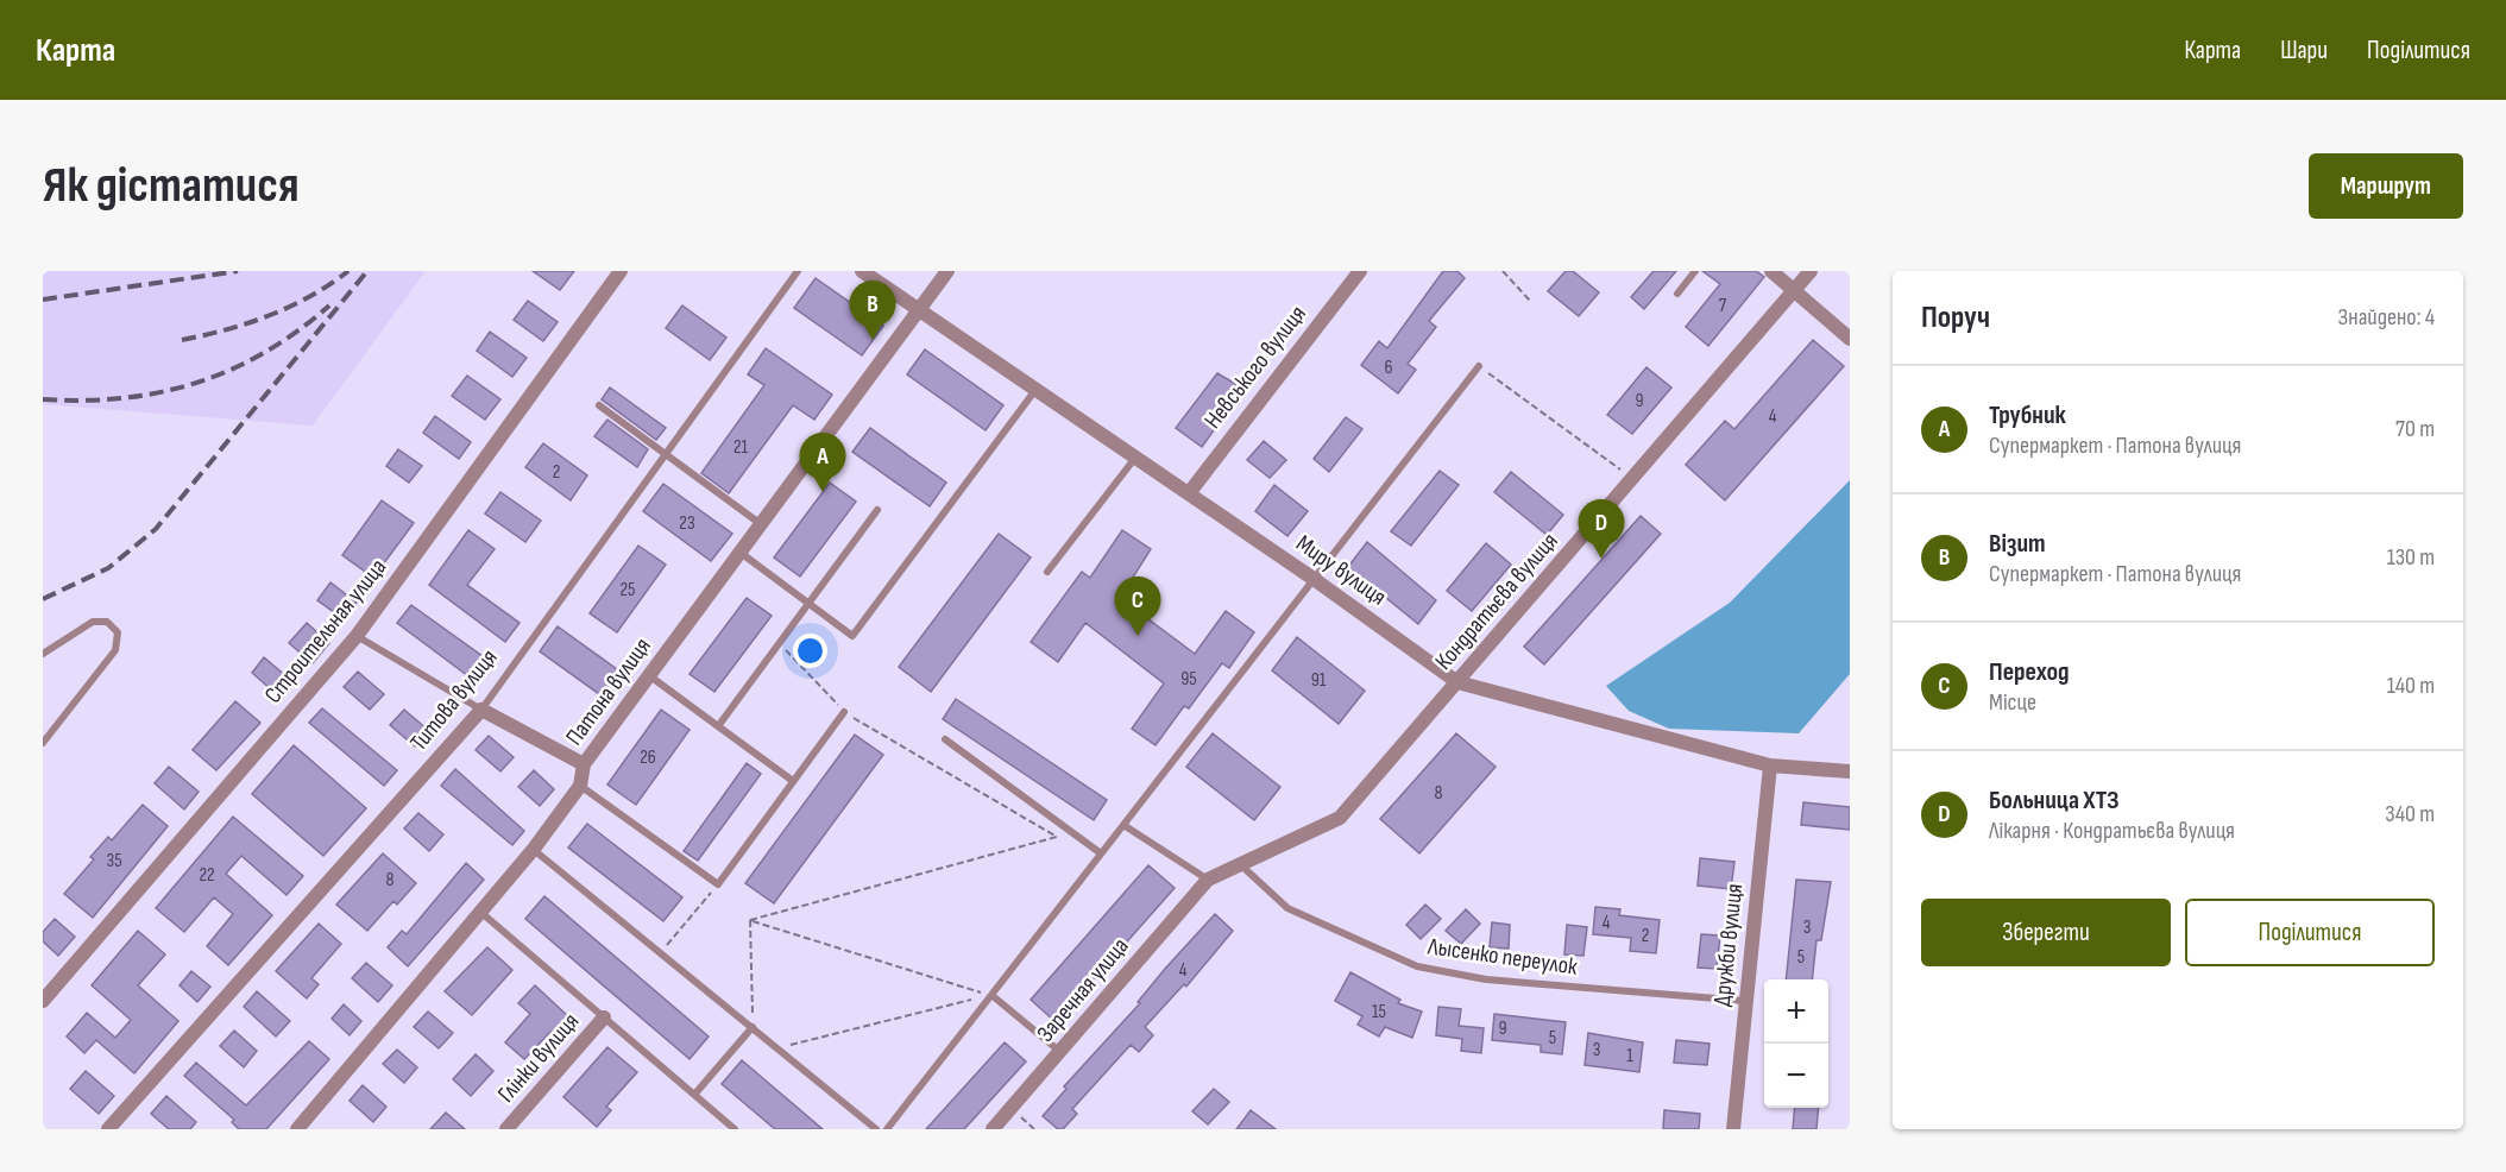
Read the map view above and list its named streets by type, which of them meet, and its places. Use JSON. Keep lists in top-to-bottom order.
{
  "streets": {
    "street": [
      "Невського вулиця",
      "Миру вулиця",
      "Кондратьєва вулиця",
      "Строительная улица",
      "Патона вулиця",
      "Титова вулиця",
      "Дружби вулиця",
      "Заречная улица",
      "Глінки вулиця"
    ],
    "lane": ["Лысенко переулок"]
  },
  "crossings": [
    ["Невського вулиця", "Миру вулиця"],
    ["Миру вулиця", "Кондратьєва вулиця"],
    ["Миру вулиця", "Патона вулиця"],
    ["Миру вулиця", "Дружби вулиця"],
    ["Кондратьєва вулиця", "Лысенко переулок"],
    ["Кондратьєва вулиця", "Заречная улица"],
    ["Дружби вулиця", "Лысенко переулок"]
  ],
  "house_numbers": [
    "7",
    "6",
    "9",
    "4",
    "21",
    "2",
    "23",
    "25",
    "95",
    "91",
    "26",
    "8",
    "35",
    "22",
    "8",
    "4",
    "3",
    "2",
    "5",
    "4",
    "15",
    "9",
    "5",
    "3",
    "1"
  ],
  "page": {
    "header": "Карта",
    "nav": ["Карта", "Шари", "Поділитися"],
    "buttons": [
      "Маршрут",
      ["Зберегти", "Поділитися"]
    ],
    "title": "Як дістатися",
    "heading": ["Поруч", "Знайдено: 4"],
    "pins": [
      "B",
      "A",
      "D",
      "C"
    ],
    "list": [
      {
        "mark": "A",
        "name": "Трубник",
        "note": "Супермаркет · Патона вулиця",
        "value": "70 m"
      },
      {
        "mark": "B",
        "name": "Візит",
        "note": "Супермаркет · Патона вулиця",
        "value": "130 m"
      },
      {
        "mark": "C",
        "name": "Переход",
        "note": "Місце",
        "value": "140 m"
      },
      {
        "mark": "D",
        "name": "Больница ХТЗ",
        "note": "Лікарня · Кондратьєва вулиця",
        "value": "340 m"
      }
    ],
    "map_buttons": ["+", "−"]
  }
}
